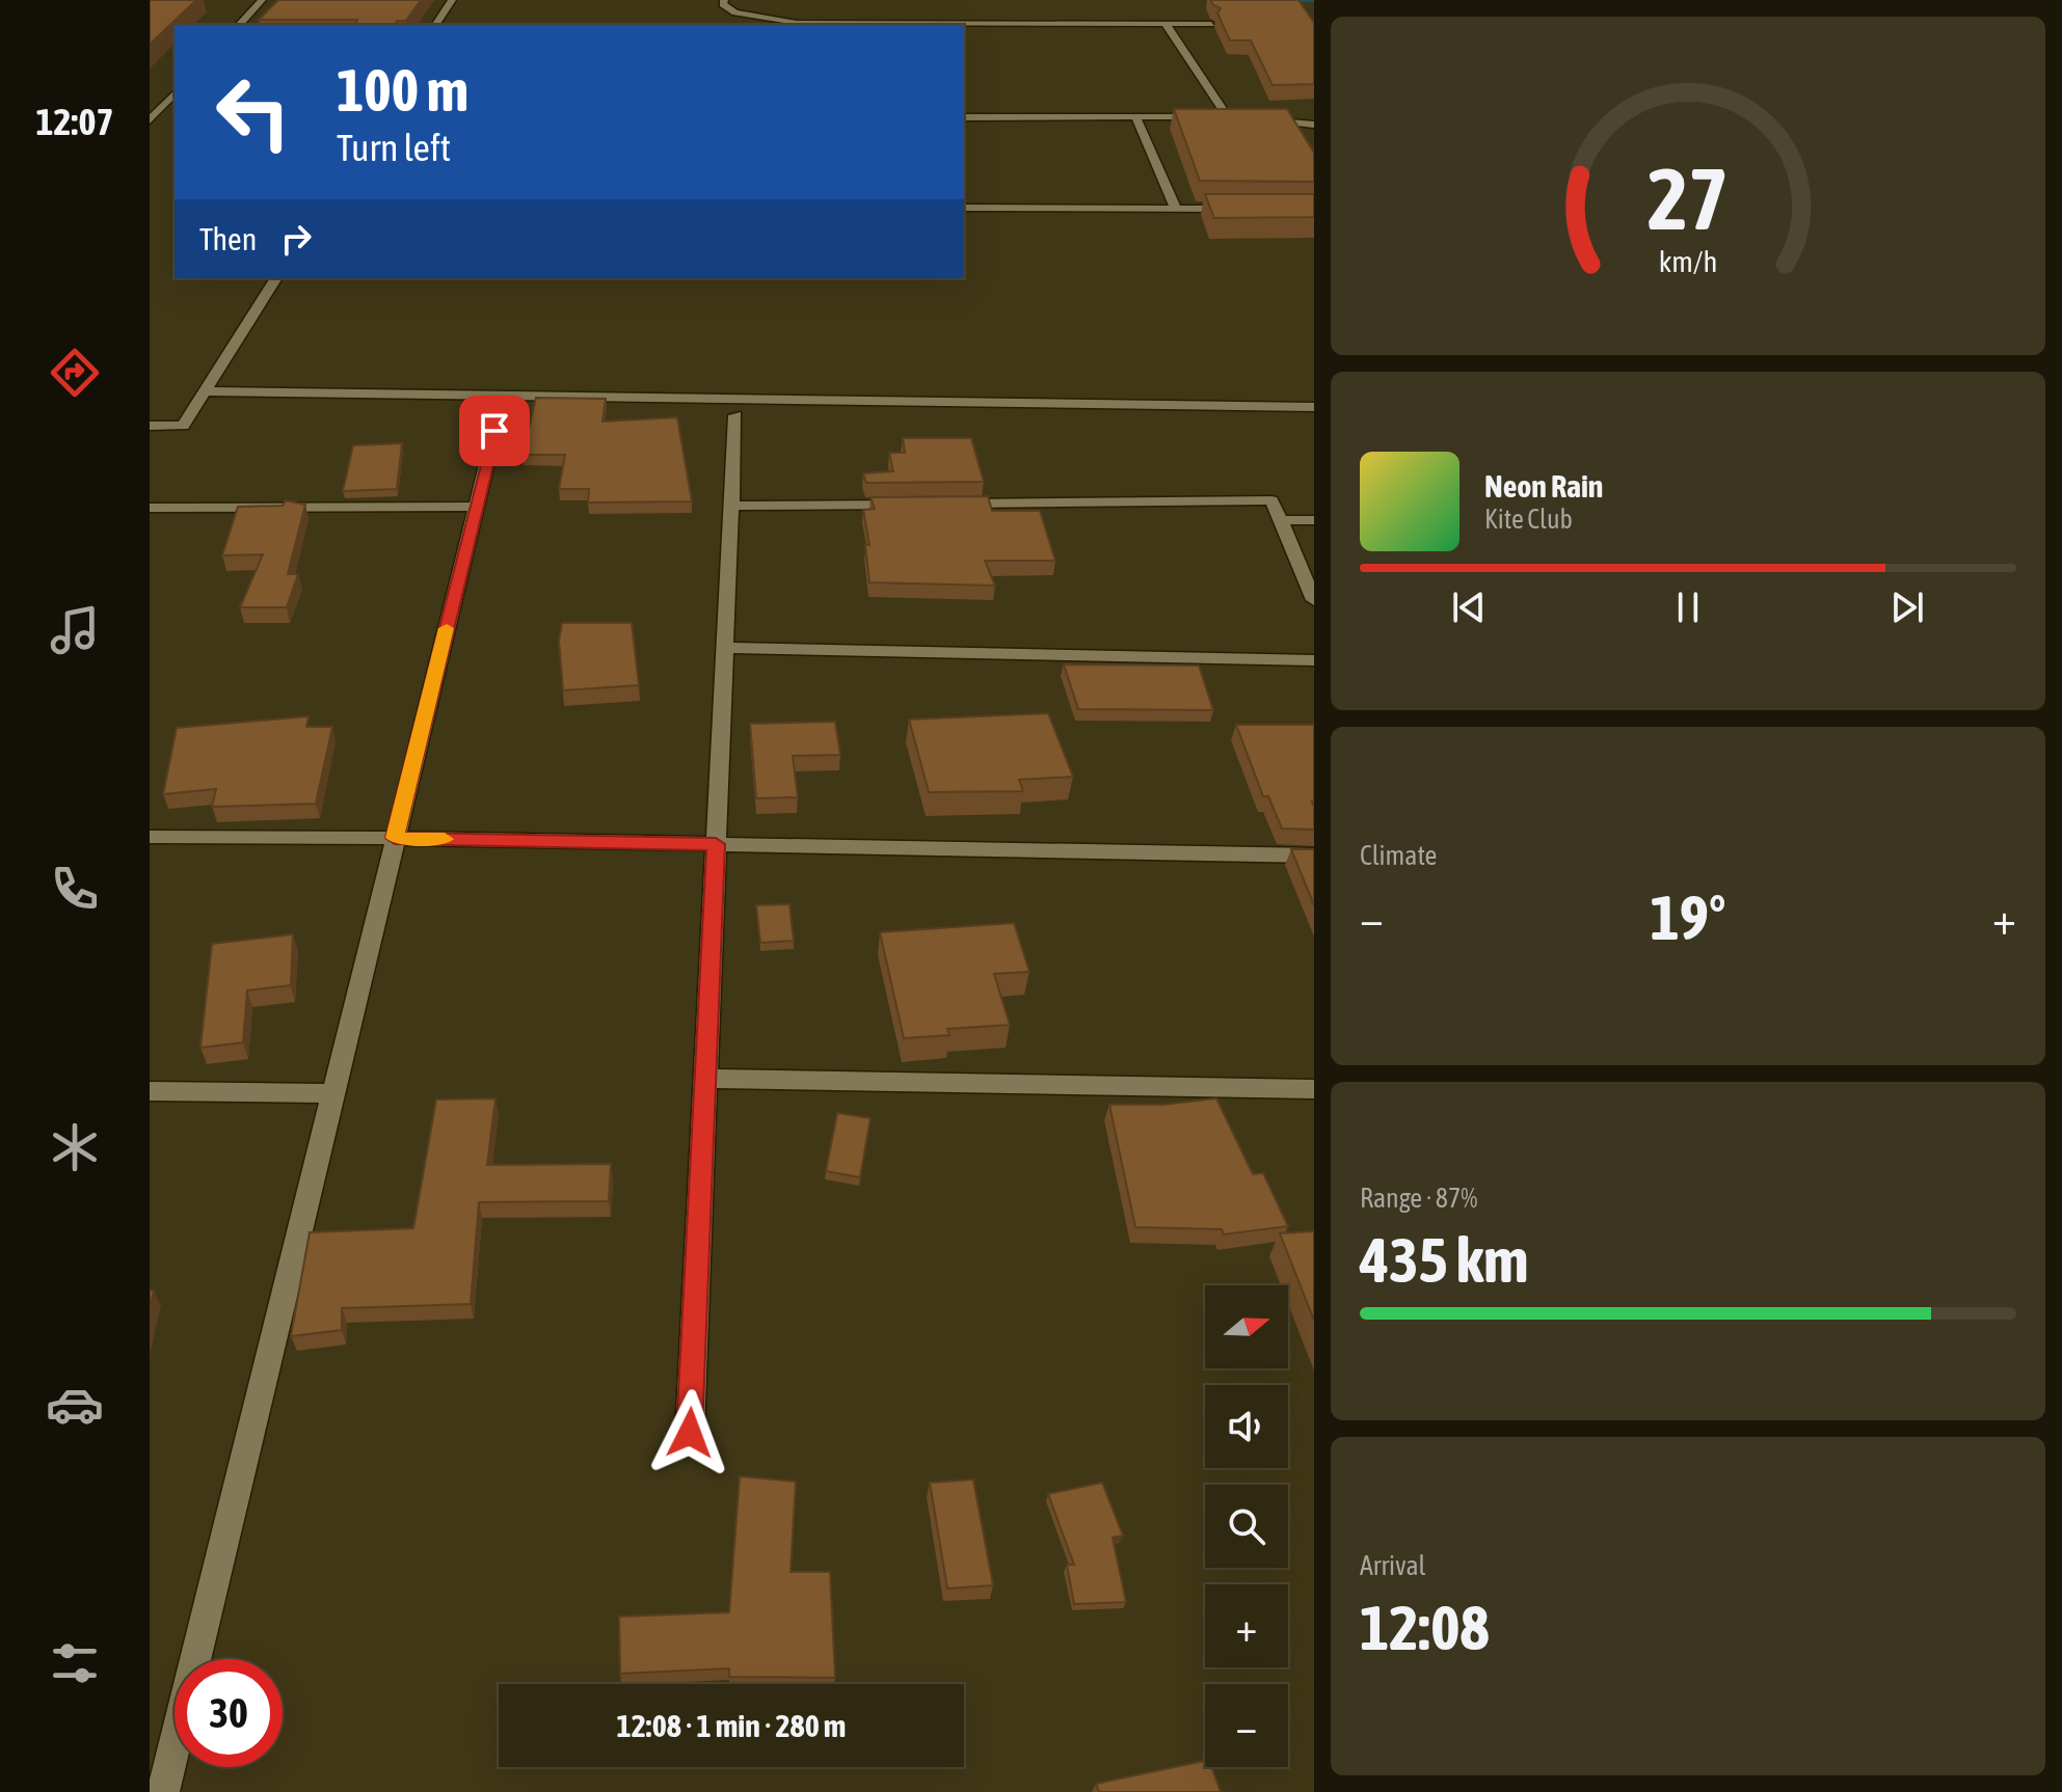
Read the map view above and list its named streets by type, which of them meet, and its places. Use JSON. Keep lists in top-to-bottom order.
{
  "north": "right",
  "page": {
    "tabs": "12:07",
    "turn": ["100 m", "Turn left"],
    "then": "Then",
    "song": ["Neon Rain", "Kite Club"],
    "tile": [
      "Climate",
      ["Range · 87%", "435 km"],
      ["Arrival", "12:08"]
    ],
    "heat": ["−", "19°", "+"],
    "map_buttons": ["+", "−"],
    "limit": "30",
    "trip": "12:08 · 1 min · 280 m",
    "gauge": ["27", "km/h"]
  }
}
